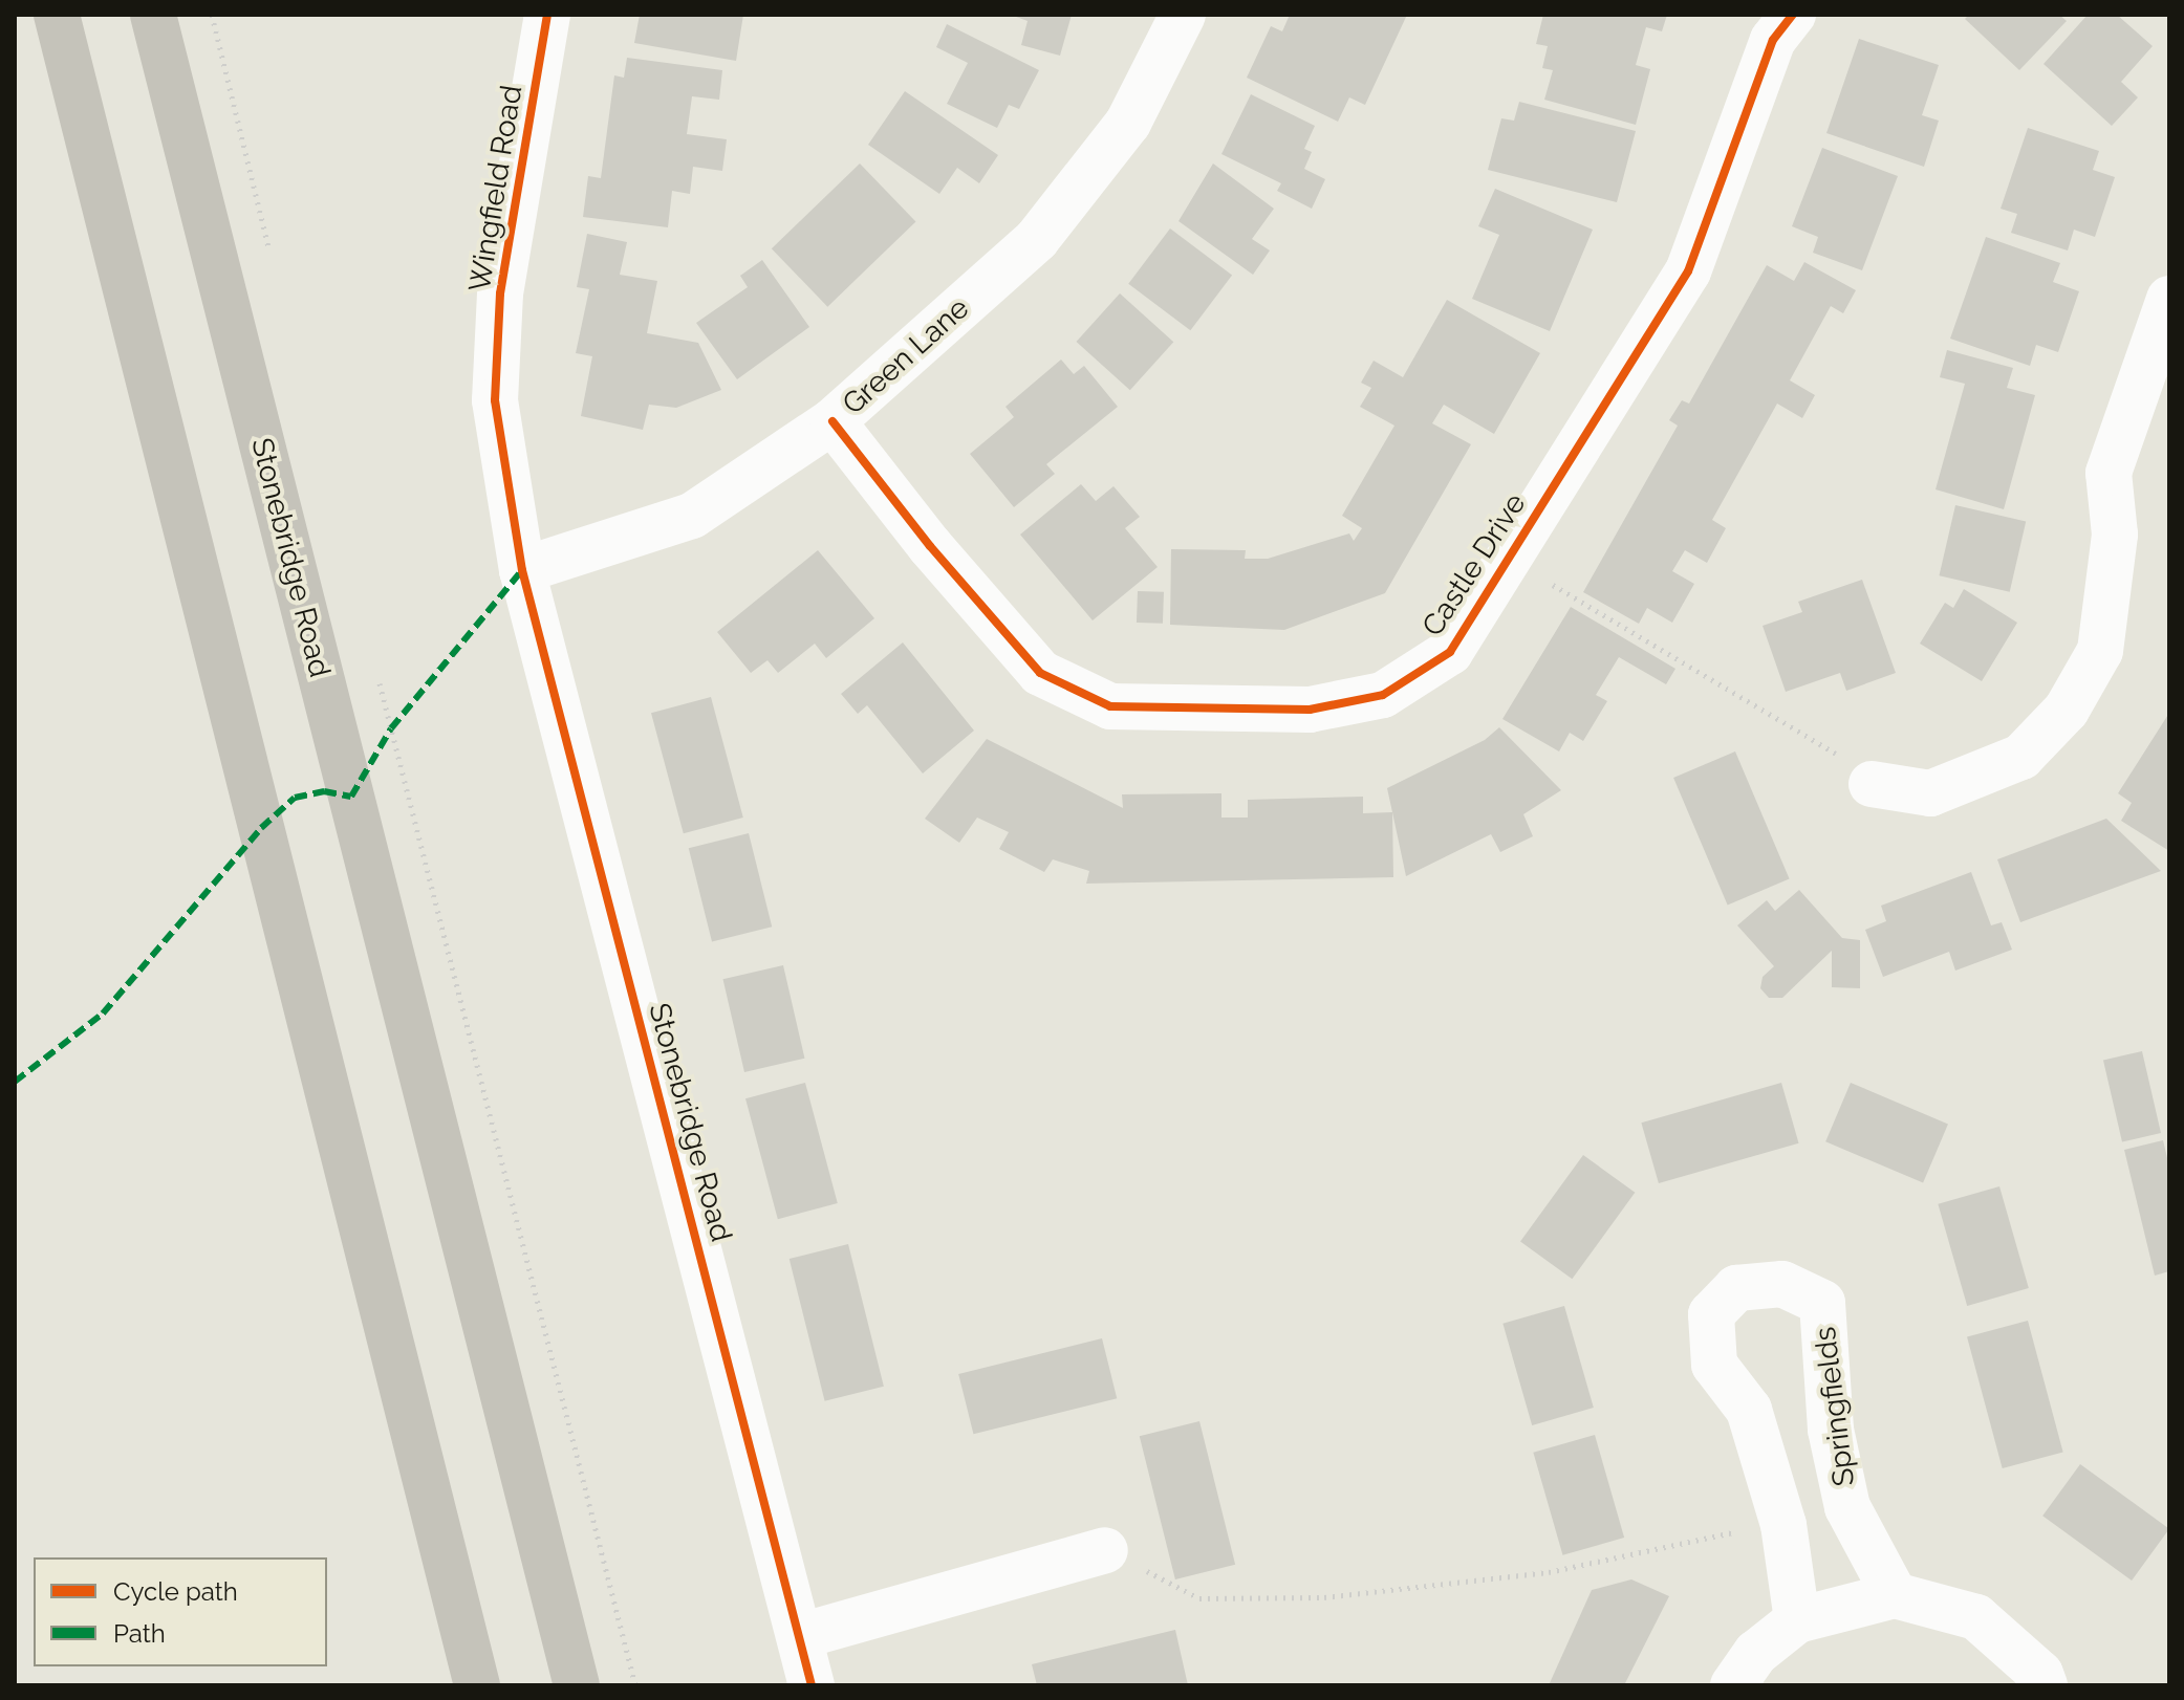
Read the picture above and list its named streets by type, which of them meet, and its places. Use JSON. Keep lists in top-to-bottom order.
{
  "streets": {
    "highway": ["Stonebridge Road"],
    "street": [
      "Wingfield Road",
      "Green Lane",
      "Castle Drive",
      "Springfields"
    ]
  },
  "crossings": [
    ["Wingfield Road", "Green Lane"],
    ["Wingfield Road", "Stonebridge Road"],
    ["Green Lane", "Stonebridge Road"],
    ["Green Lane", "Castle Drive"]
  ],
  "legend": ["Cycle path", "Path"]
}
